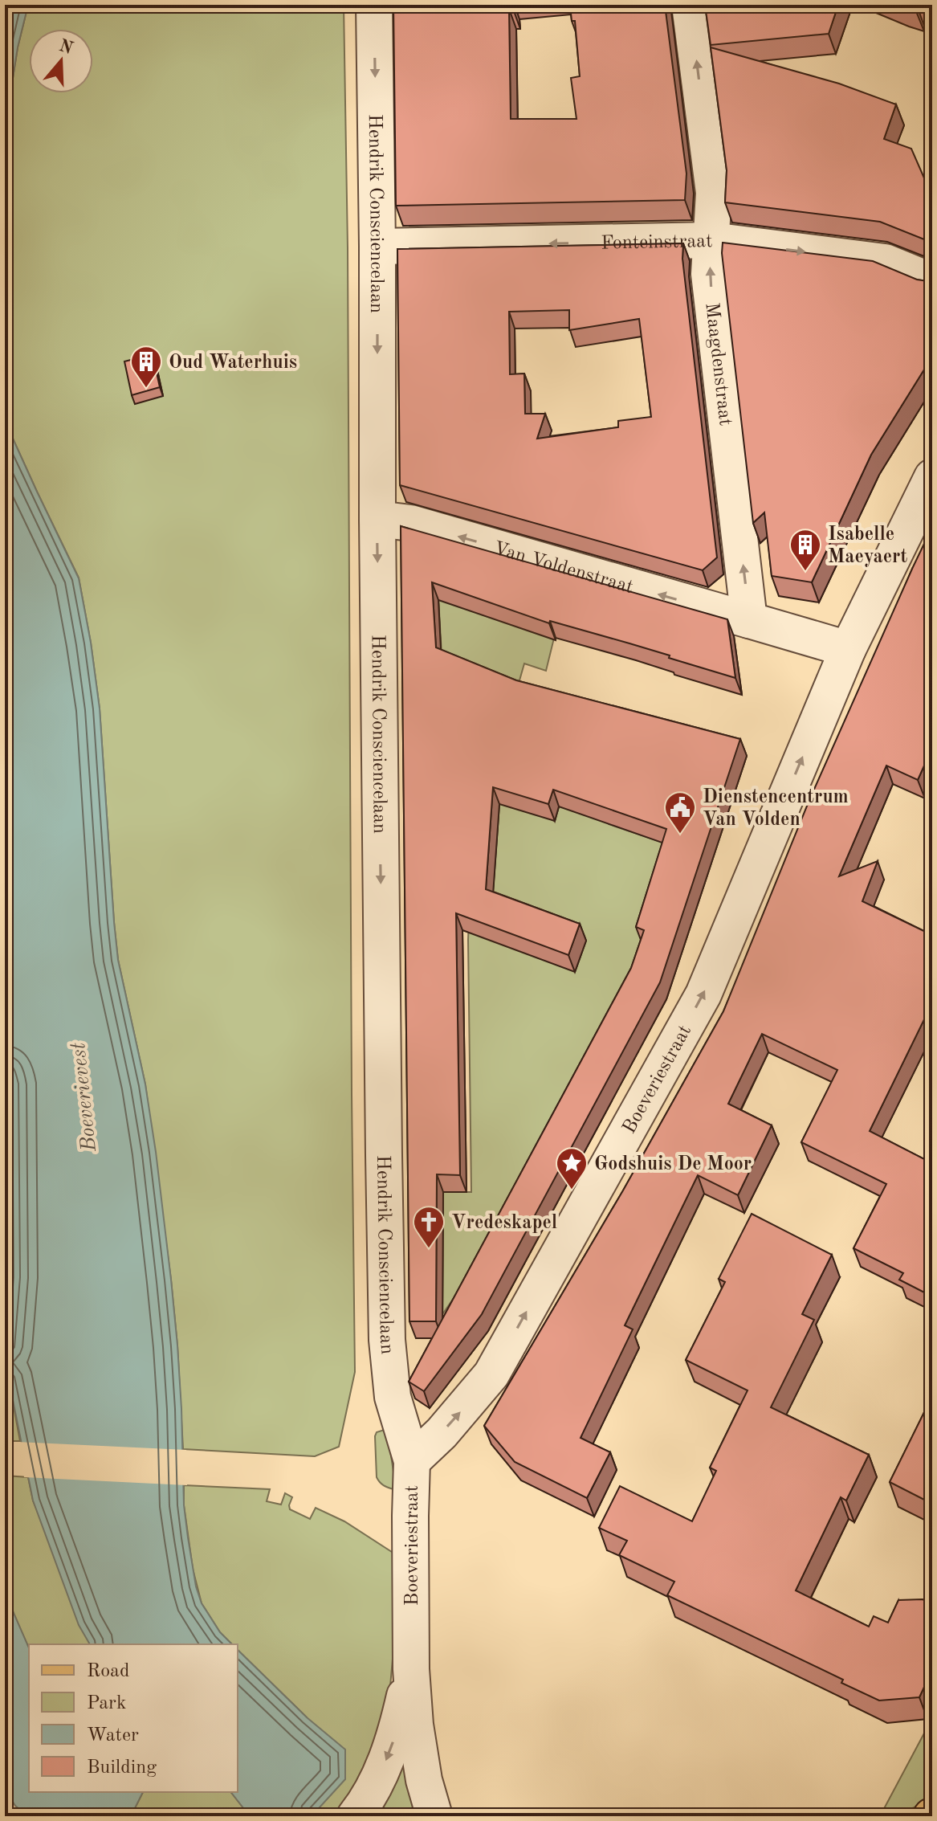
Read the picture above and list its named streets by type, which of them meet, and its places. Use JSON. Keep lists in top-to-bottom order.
{
  "streets": {
    "street": [
      "Hendrik Consciencelaan",
      "Fonteinstraat",
      "Maagdenstraat",
      "Van Voldenstraat",
      "Boeveriestraat"
    ]
  },
  "crossings": [
    ["Hendrik Consciencelaan", "Fonteinstraat"],
    ["Hendrik Consciencelaan", "Van Voldenstraat"],
    ["Hendrik Consciencelaan", "Boeveriestraat"],
    ["Fonteinstraat", "Maagdenstraat"],
    ["Maagdenstraat", "Van Voldenstraat"]
  ],
  "one_way": ["Hendrik Consciencelaan", "Maagdenstraat", "Van Voldenstraat"],
  "water": ["Boeverievest"],
  "places": {
    "building": ["Oud Waterhuis", "Isabelle Maeyaert"],
    "public building": ["Dienstencentrum Van Volden"],
    "place": ["Godshuis De Moor"],
    "church": ["Vredeskapel"]
  },
  "legend": [
    "Road",
    "Park",
    "Water",
    "Building"
  ],
  "north": "top"
}
